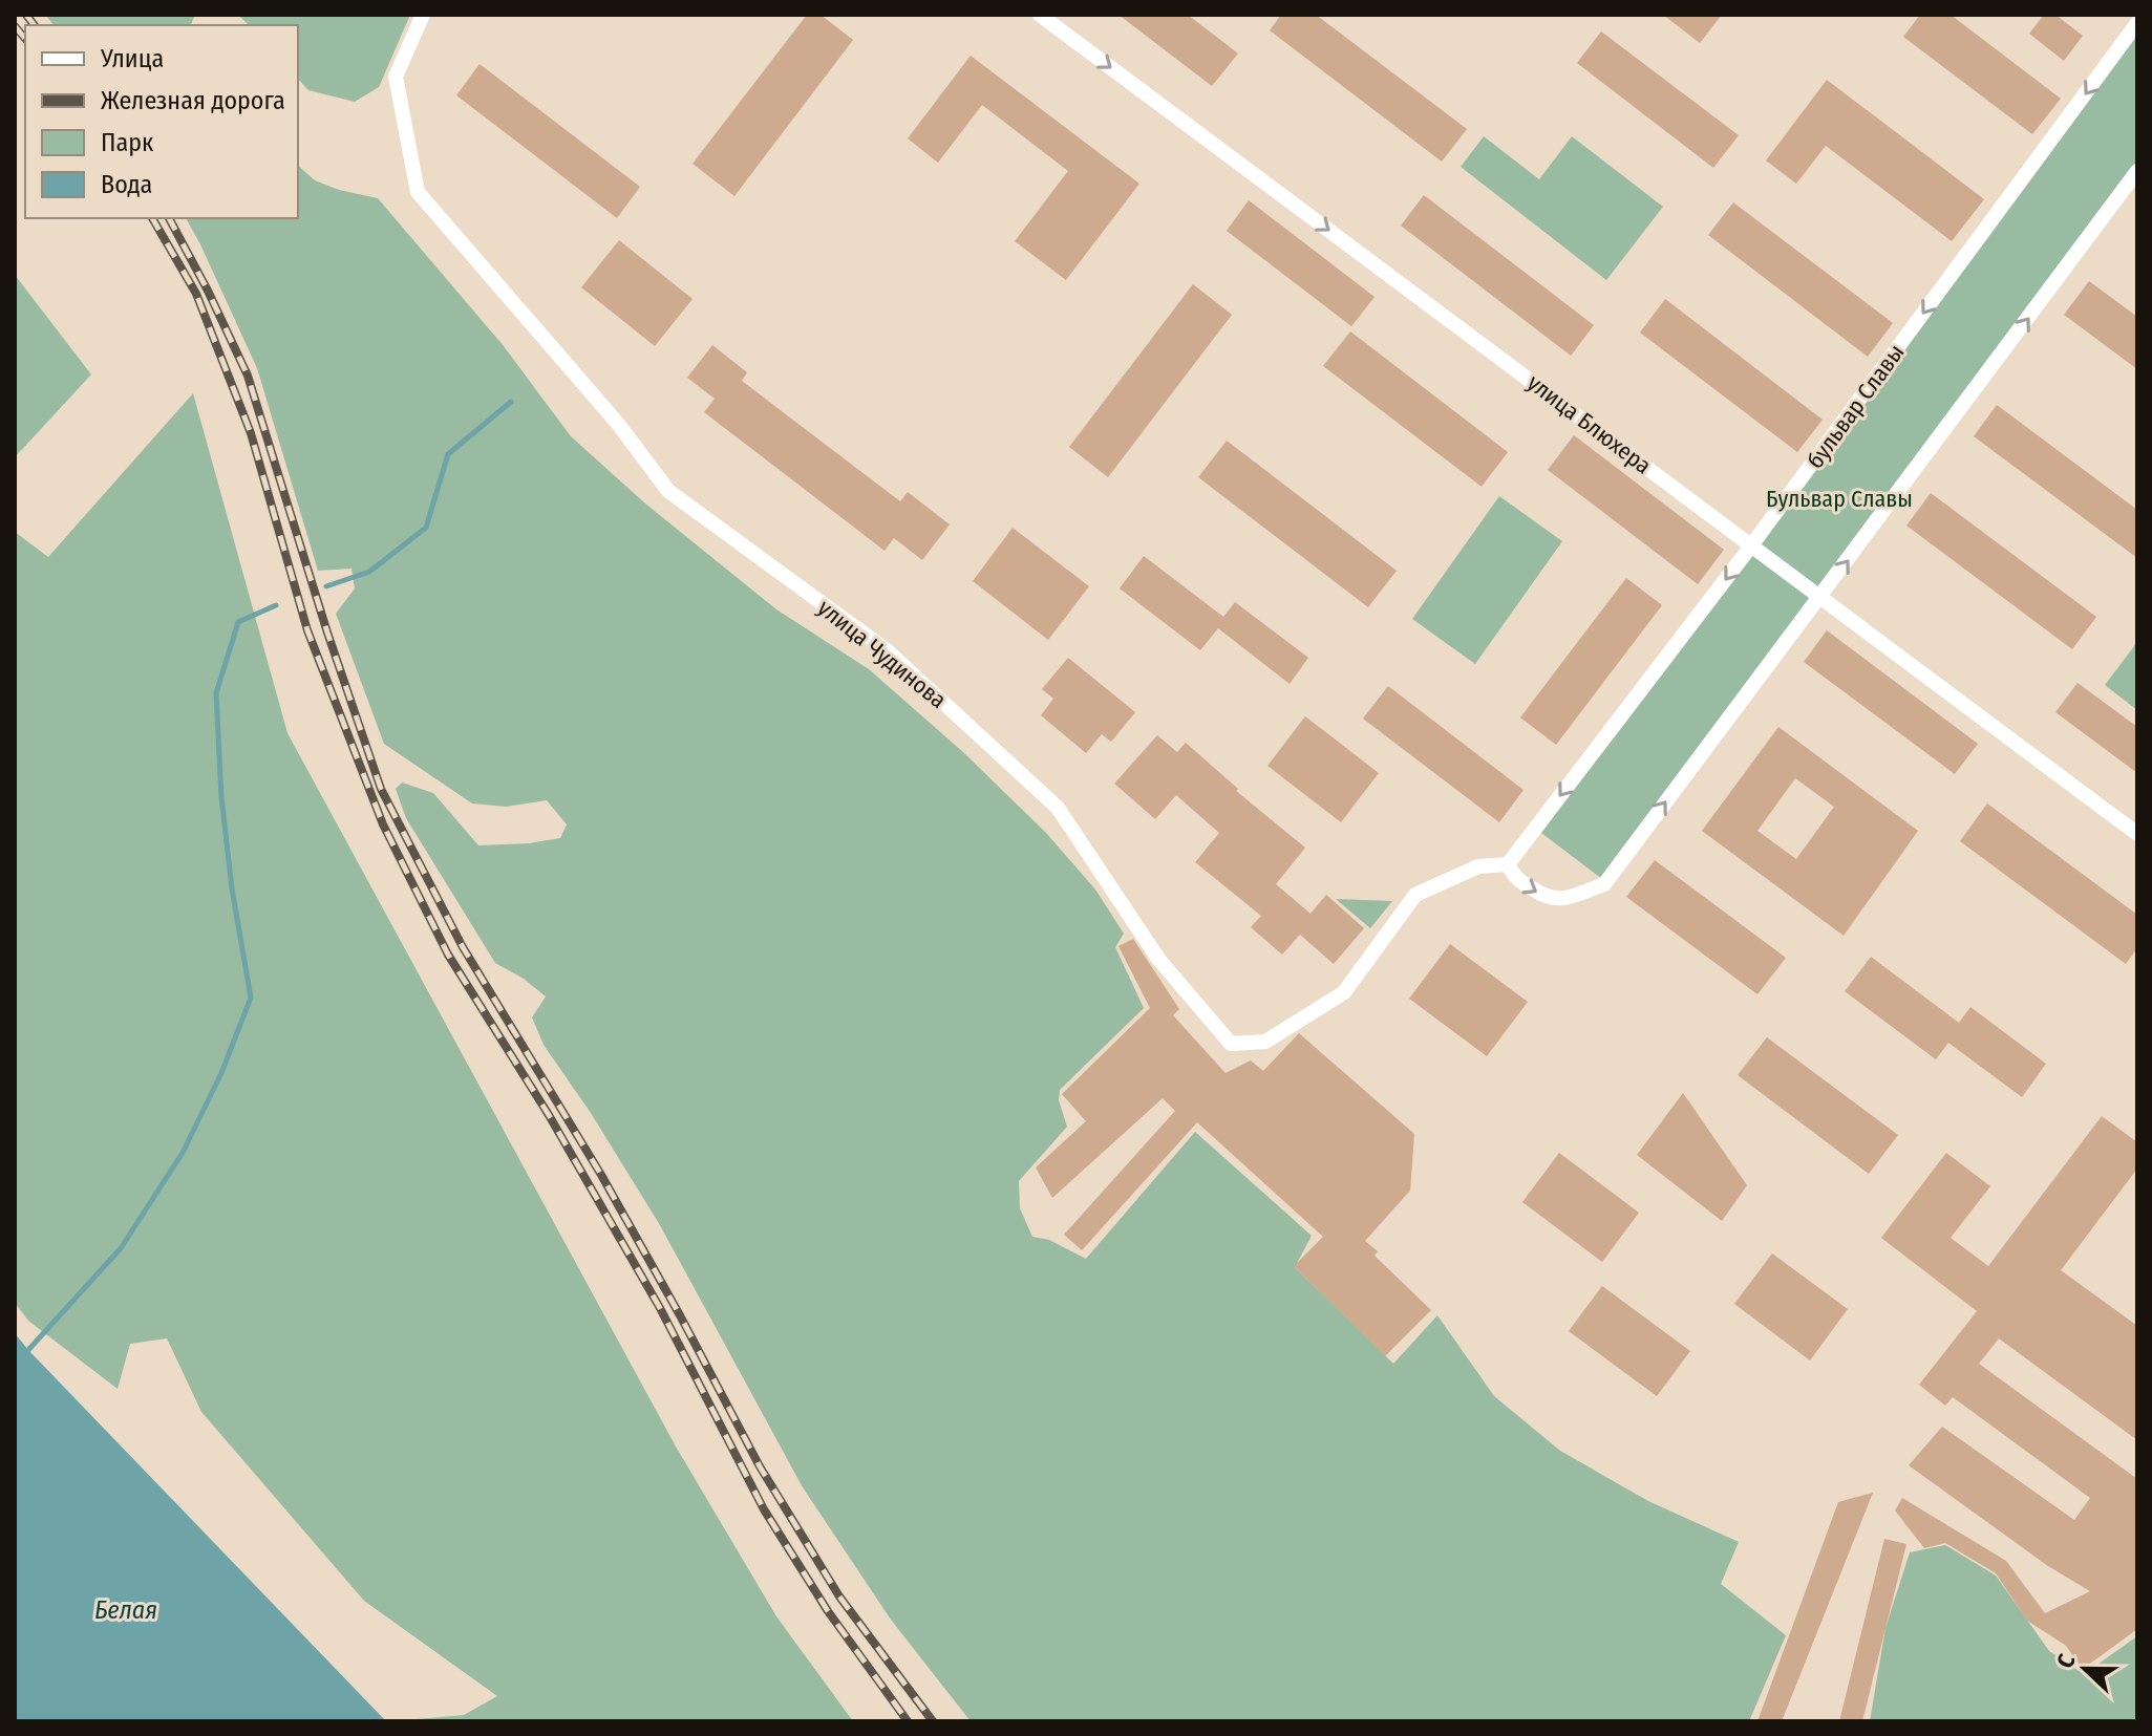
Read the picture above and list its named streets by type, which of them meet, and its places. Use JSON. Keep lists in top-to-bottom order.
{
  "streets": {
    "street": ["бульвар Славы", "улица Блюхера", "улица Чудинова"]
  },
  "crossings": [
    ["бульвар Славы", "улица Блюхера"],
    ["бульвар Славы", "улица Чудинова"]
  ],
  "one_way": ["улица Блюхера"],
  "water": ["Белая"],
  "parks": ["Бульвар Славы"],
  "legend": [
    "Улица",
    "Железная дорога",
    "Парк",
    "Вода"
  ],
  "north": "left"
}
